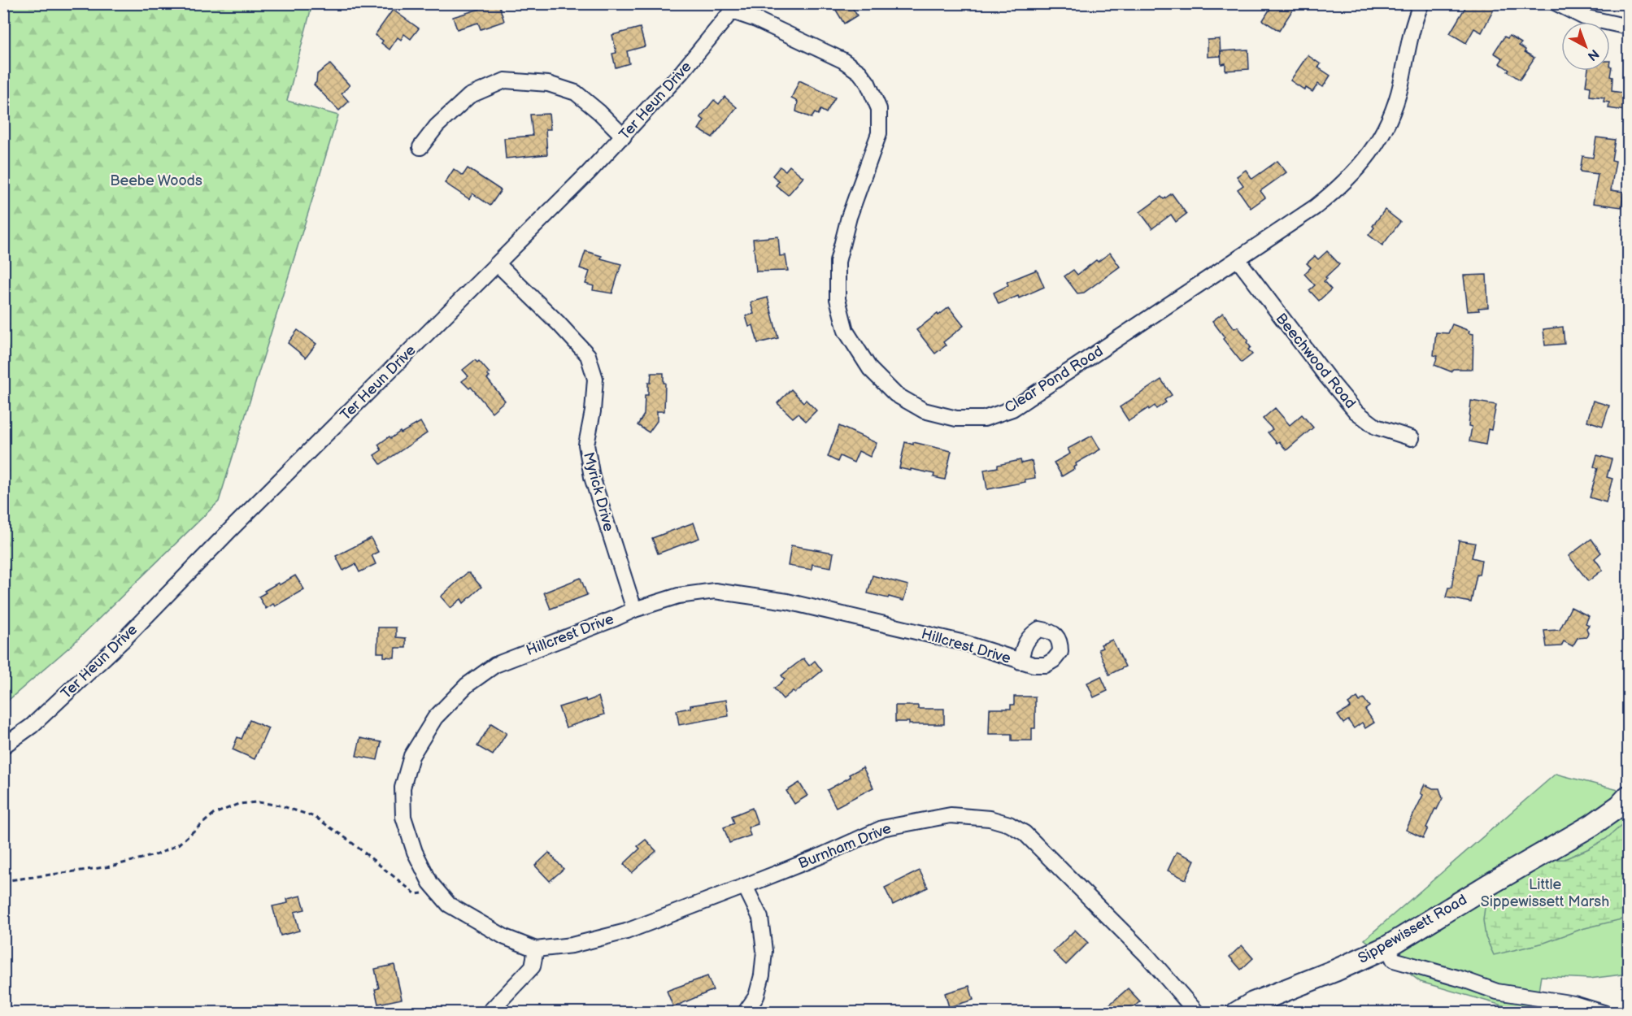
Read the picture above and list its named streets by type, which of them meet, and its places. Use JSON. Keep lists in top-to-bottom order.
{
  "streets": {
    "main road": ["Sippewissett Road"],
    "street": [
      "Ter Heun Drive",
      "Beechwood Road",
      "Clear Pond Road",
      "Myrick Drive",
      "Hillcrest Drive",
      "Burnham Drive"
    ]
  },
  "crossings": [
    ["Ter Heun Drive", "Clear Pond Road"],
    ["Ter Heun Drive", "Myrick Drive"],
    ["Beechwood Road", "Clear Pond Road"],
    ["Myrick Drive", "Hillcrest Drive"],
    ["Hillcrest Drive", "Burnham Drive"]
  ],
  "parks": ["Beebe Woods", "Little Sippewissett Marsh"],
  "north": "bottom right"
}
